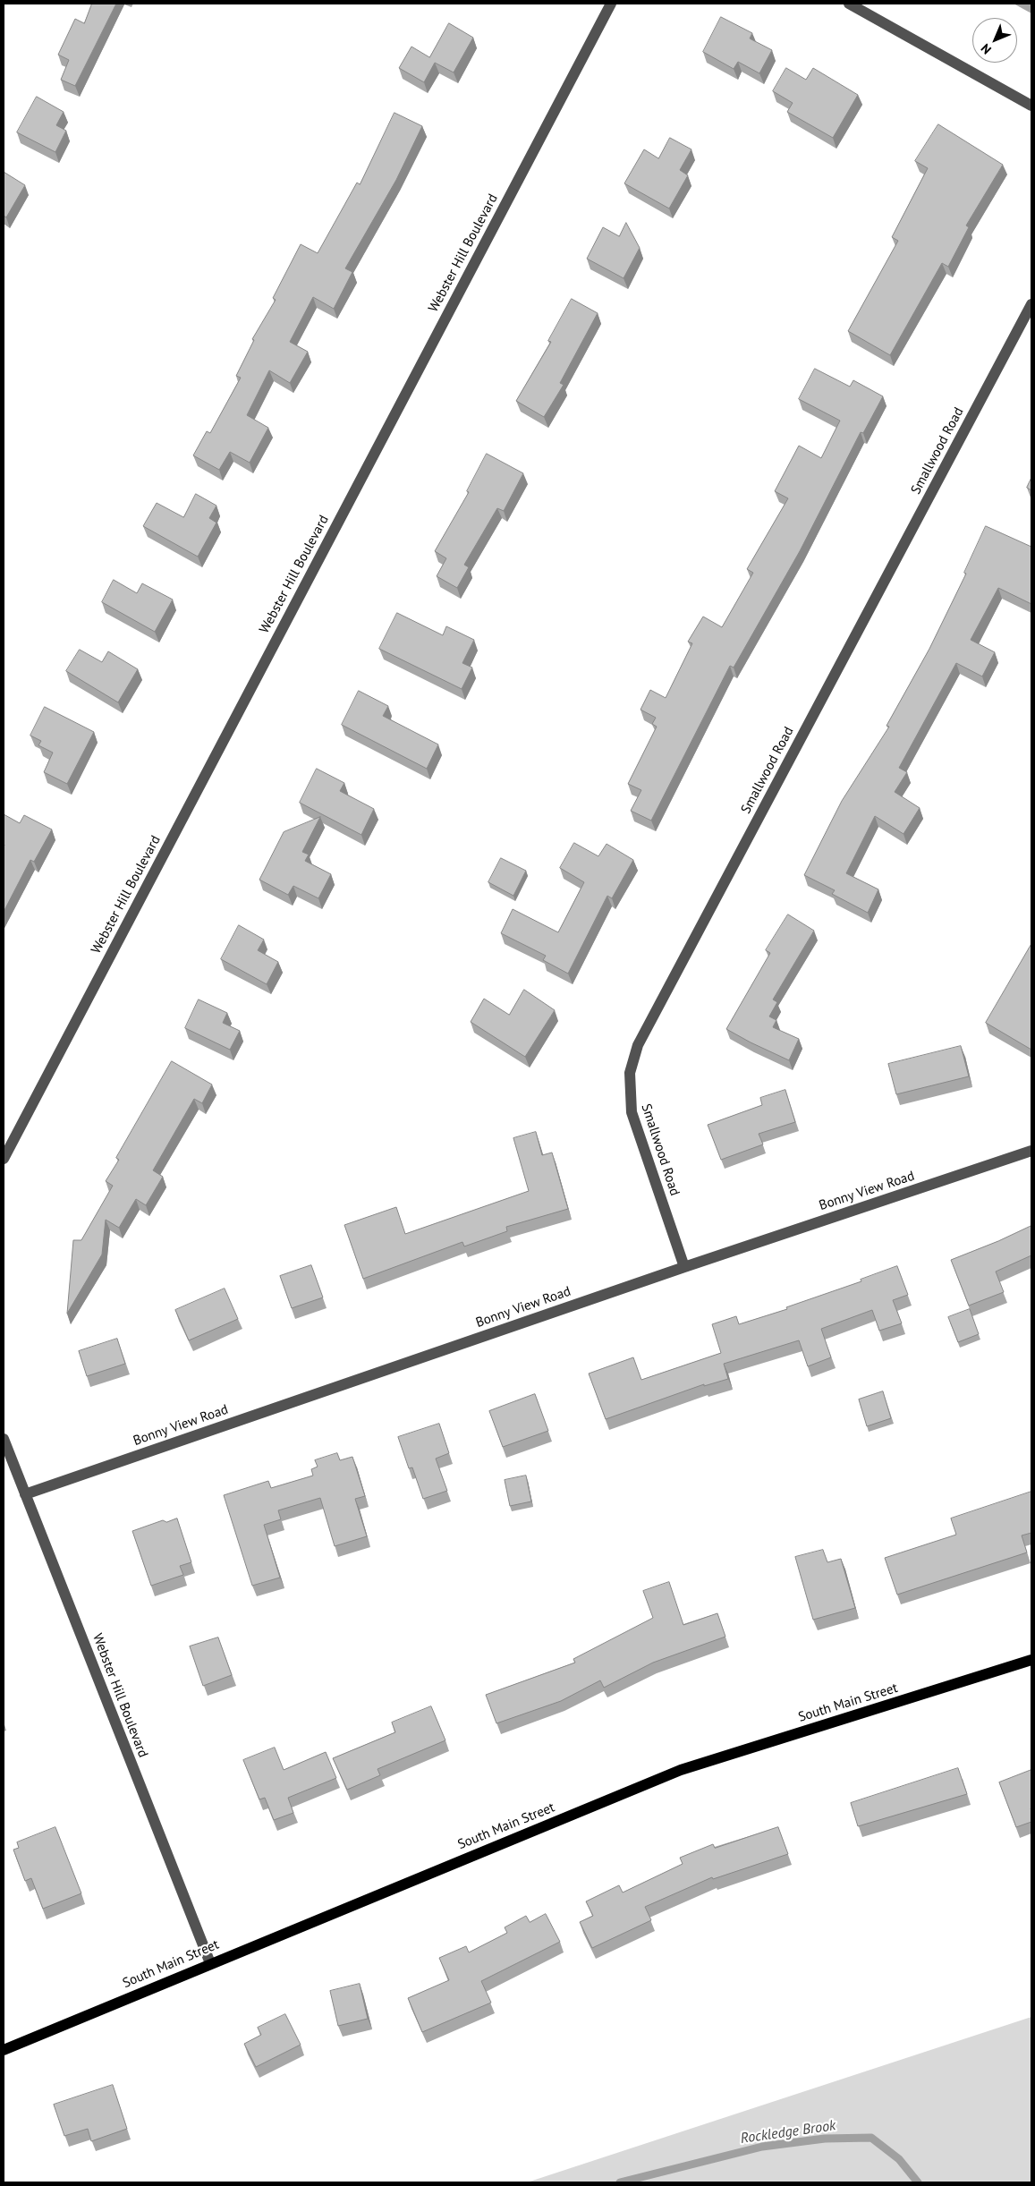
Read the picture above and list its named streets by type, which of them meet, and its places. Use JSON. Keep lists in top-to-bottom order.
{
  "streets": {
    "main road": ["South Main Street"],
    "street": ["Webster Hill Boulevard", "Smallwood Road", "Bonny View Road"]
  },
  "crossings": [
    ["Webster Hill Boulevard", "Bonny View Road"],
    ["Webster Hill Boulevard", "South Main Street"],
    ["Smallwood Road", "Bonny View Road"]
  ],
  "water": ["Rockledge Brook"],
  "north": "bottom left"
}
